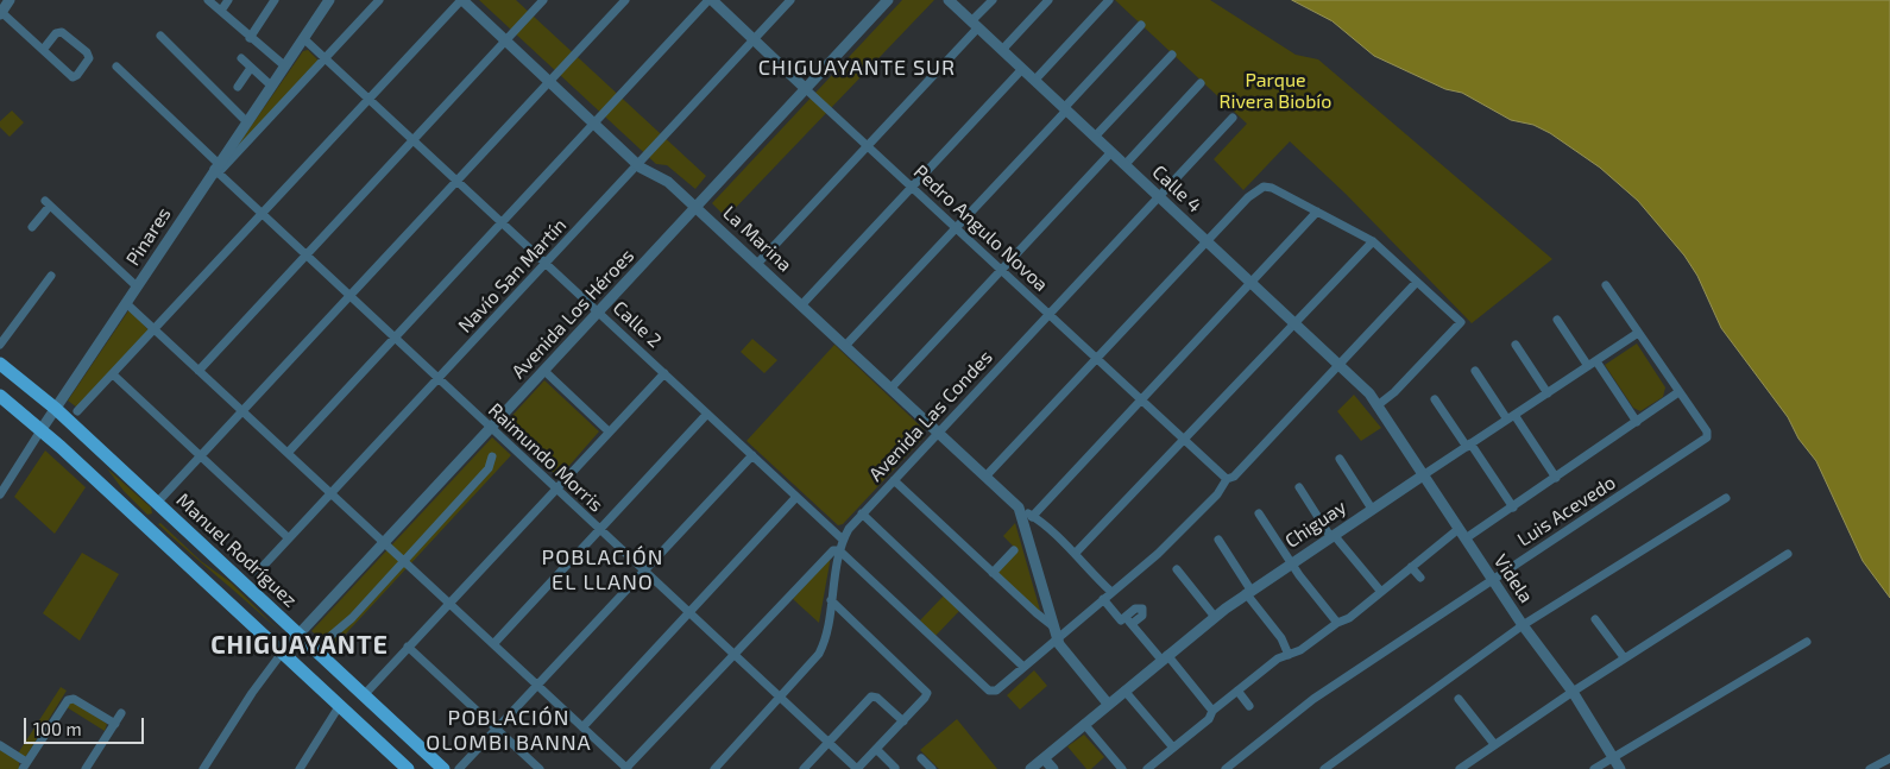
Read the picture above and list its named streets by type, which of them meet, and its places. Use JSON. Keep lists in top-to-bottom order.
{
  "streets": {
    "main road": ["Manuel Rodríguez"],
    "street": [
      "Calle 4",
      "Pedro Angulo Novoa",
      "Pinares",
      "La Marina",
      "Navío San Martín",
      "Avenida Los Héroes",
      "Calle 2",
      "Avenida Las Condes",
      "Raimundo Morris",
      "Luis Acevedo",
      "Chiguay",
      "Videla"
    ]
  },
  "crossings": [
    ["Calle 4", "Avenida Las Condes"],
    ["Calle 4", "Videla"],
    ["Pedro Angulo Novoa", "Navío San Martín"],
    ["Pedro Angulo Novoa", "Avenida Los Héroes"],
    ["Pedro Angulo Novoa", "Avenida Las Condes"],
    ["Pinares", "Calle 2"],
    ["Pinares", "Raimundo Morris"],
    ["Pinares", "Manuel Rodríguez"],
    ["La Marina", "Navío San Martín"],
    ["La Marina", "Avenida Los Héroes"],
    ["La Marina", "Avenida Las Condes"],
    ["Navío San Martín", "Calle 2"],
    ["Navío San Martín", "Raimundo Morris"],
    ["Avenida Los Héroes", "Calle 2"],
    ["Avenida Los Héroes", "Raimundo Morris"],
    ["Avenida Los Héroes", "Manuel Rodríguez"],
    ["Calle 2", "Avenida Las Condes"],
    ["Avenida Las Condes", "Raimundo Morris"],
    ["Luis Acevedo", "Chiguay"],
    ["Luis Acevedo", "Videla"],
    ["Chiguay", "Videla"]
  ],
  "districts": [
    "CHIGUAYANTE SUR",
    "POBLACIÓN EL LLANO",
    "CHIGUAYANTE",
    "POBLACIÓN OLOMBI BANNA"
  ],
  "parks": ["Parque Rivera Biobío"],
  "scale_bar": "100 m"
}
